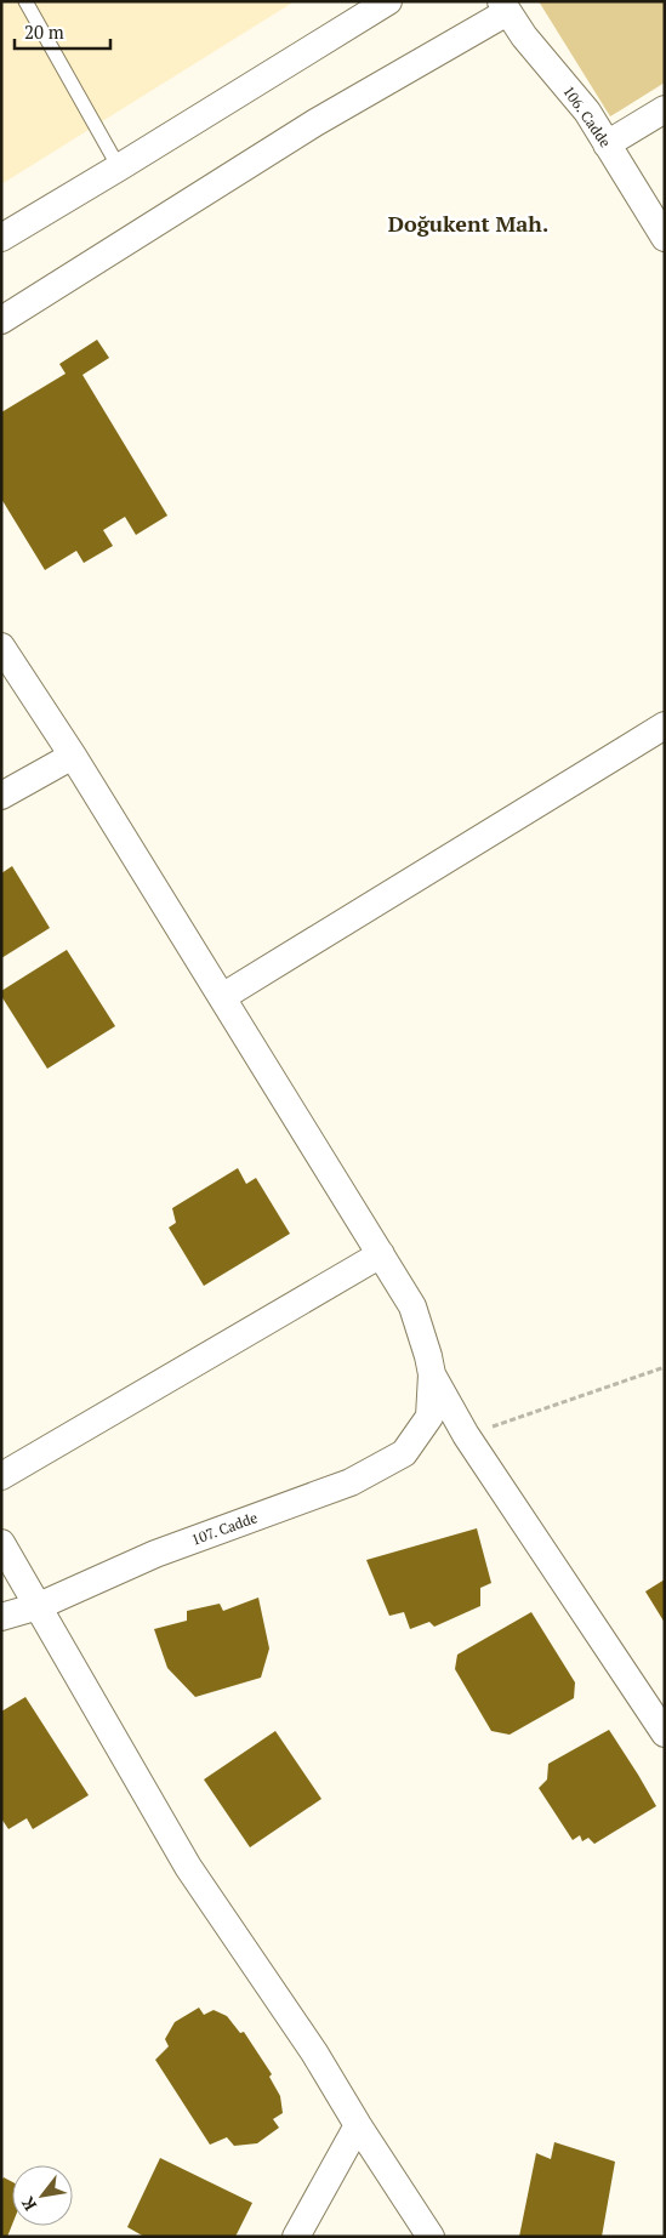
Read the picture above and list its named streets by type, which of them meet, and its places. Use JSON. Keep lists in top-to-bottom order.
{
  "streets": {
    "street": ["106. Cadde", "107. Cadde"]
  },
  "districts": ["Doğukent Mah."],
  "scale_bar": "20 m",
  "north": "bottom left"
}
